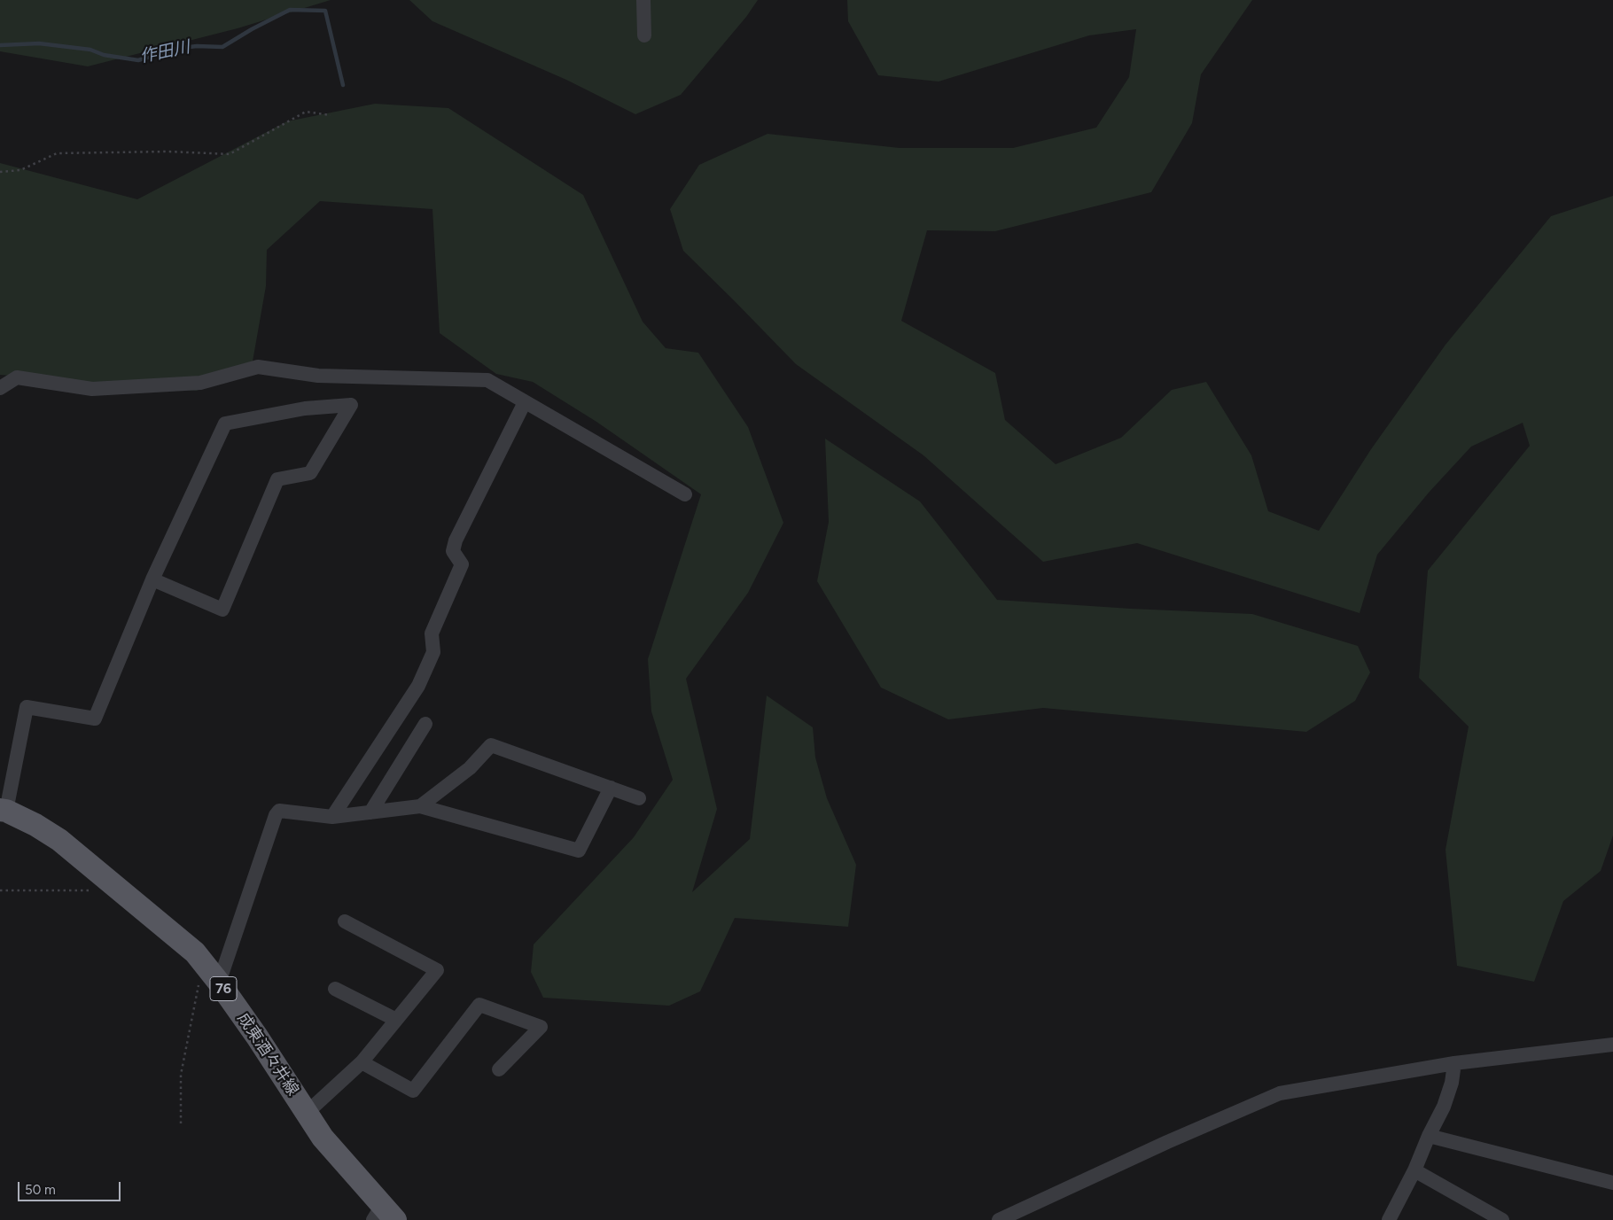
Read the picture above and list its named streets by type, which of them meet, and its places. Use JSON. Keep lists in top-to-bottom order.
{
  "streets": {
    "main road": ["76", "成東酒々井線"]
  },
  "water": ["作田川"],
  "scale_bar": "50 m"
}
